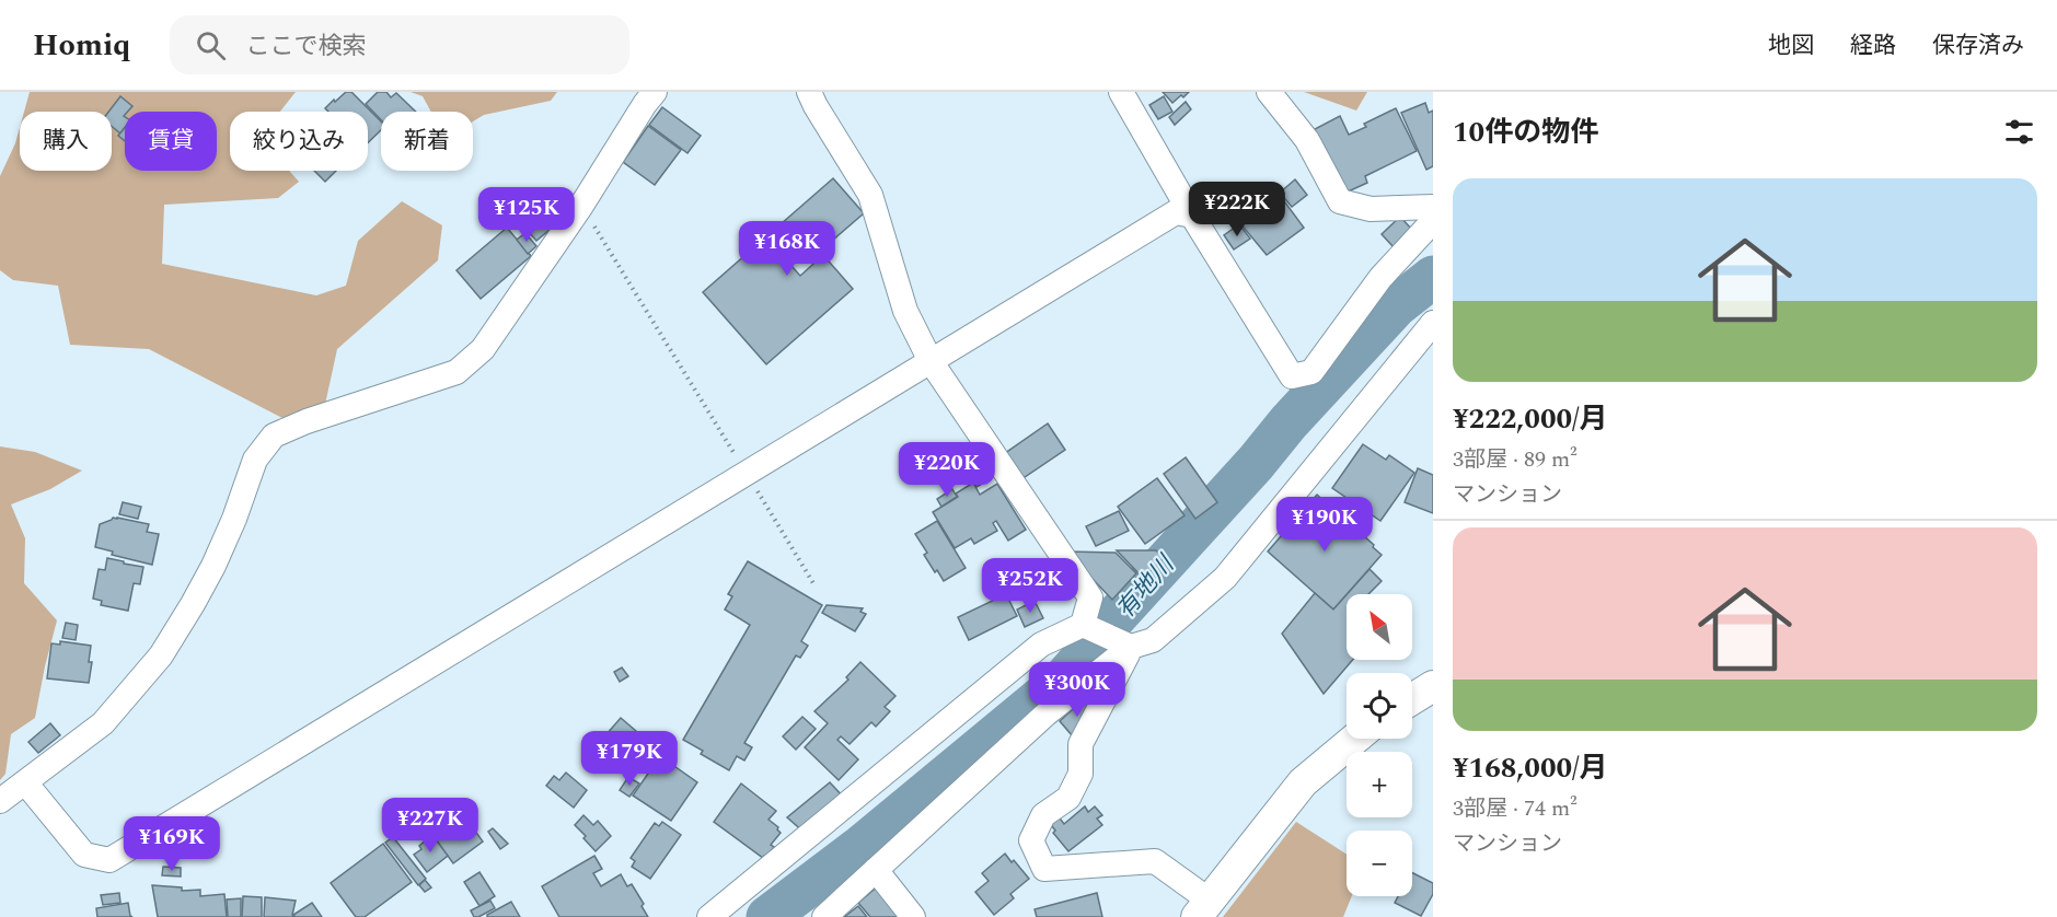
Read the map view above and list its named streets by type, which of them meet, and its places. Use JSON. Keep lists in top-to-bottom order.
{
  "water": ["有地川"],
  "north": "top left",
  "page": {
    "header": "Homiq",
    "search": "ここで検索",
    "nav": ["地図", "経路", "保存済み"],
    "heading": "10件の物件",
    "chip": [
      "購入",
      "賃貸",
      "絞り込み",
      "新着"
    ],
    "list": [
      {
        "name": "¥222,000/月",
        "note": "3部屋 · 89 m² · マンション"
      },
      {
        "name": "¥168,000/月",
        "note": "3部屋 · 74 m² · マンション"
      }
    ],
    "price": [
      "¥222K",
      "¥125K",
      "¥168K",
      "¥220K",
      "¥190K",
      "¥252K",
      "¥300K",
      "¥179K",
      "¥227K",
      "¥169K"
    ],
    "map_buttons": ["+", "−"]
  }
}
